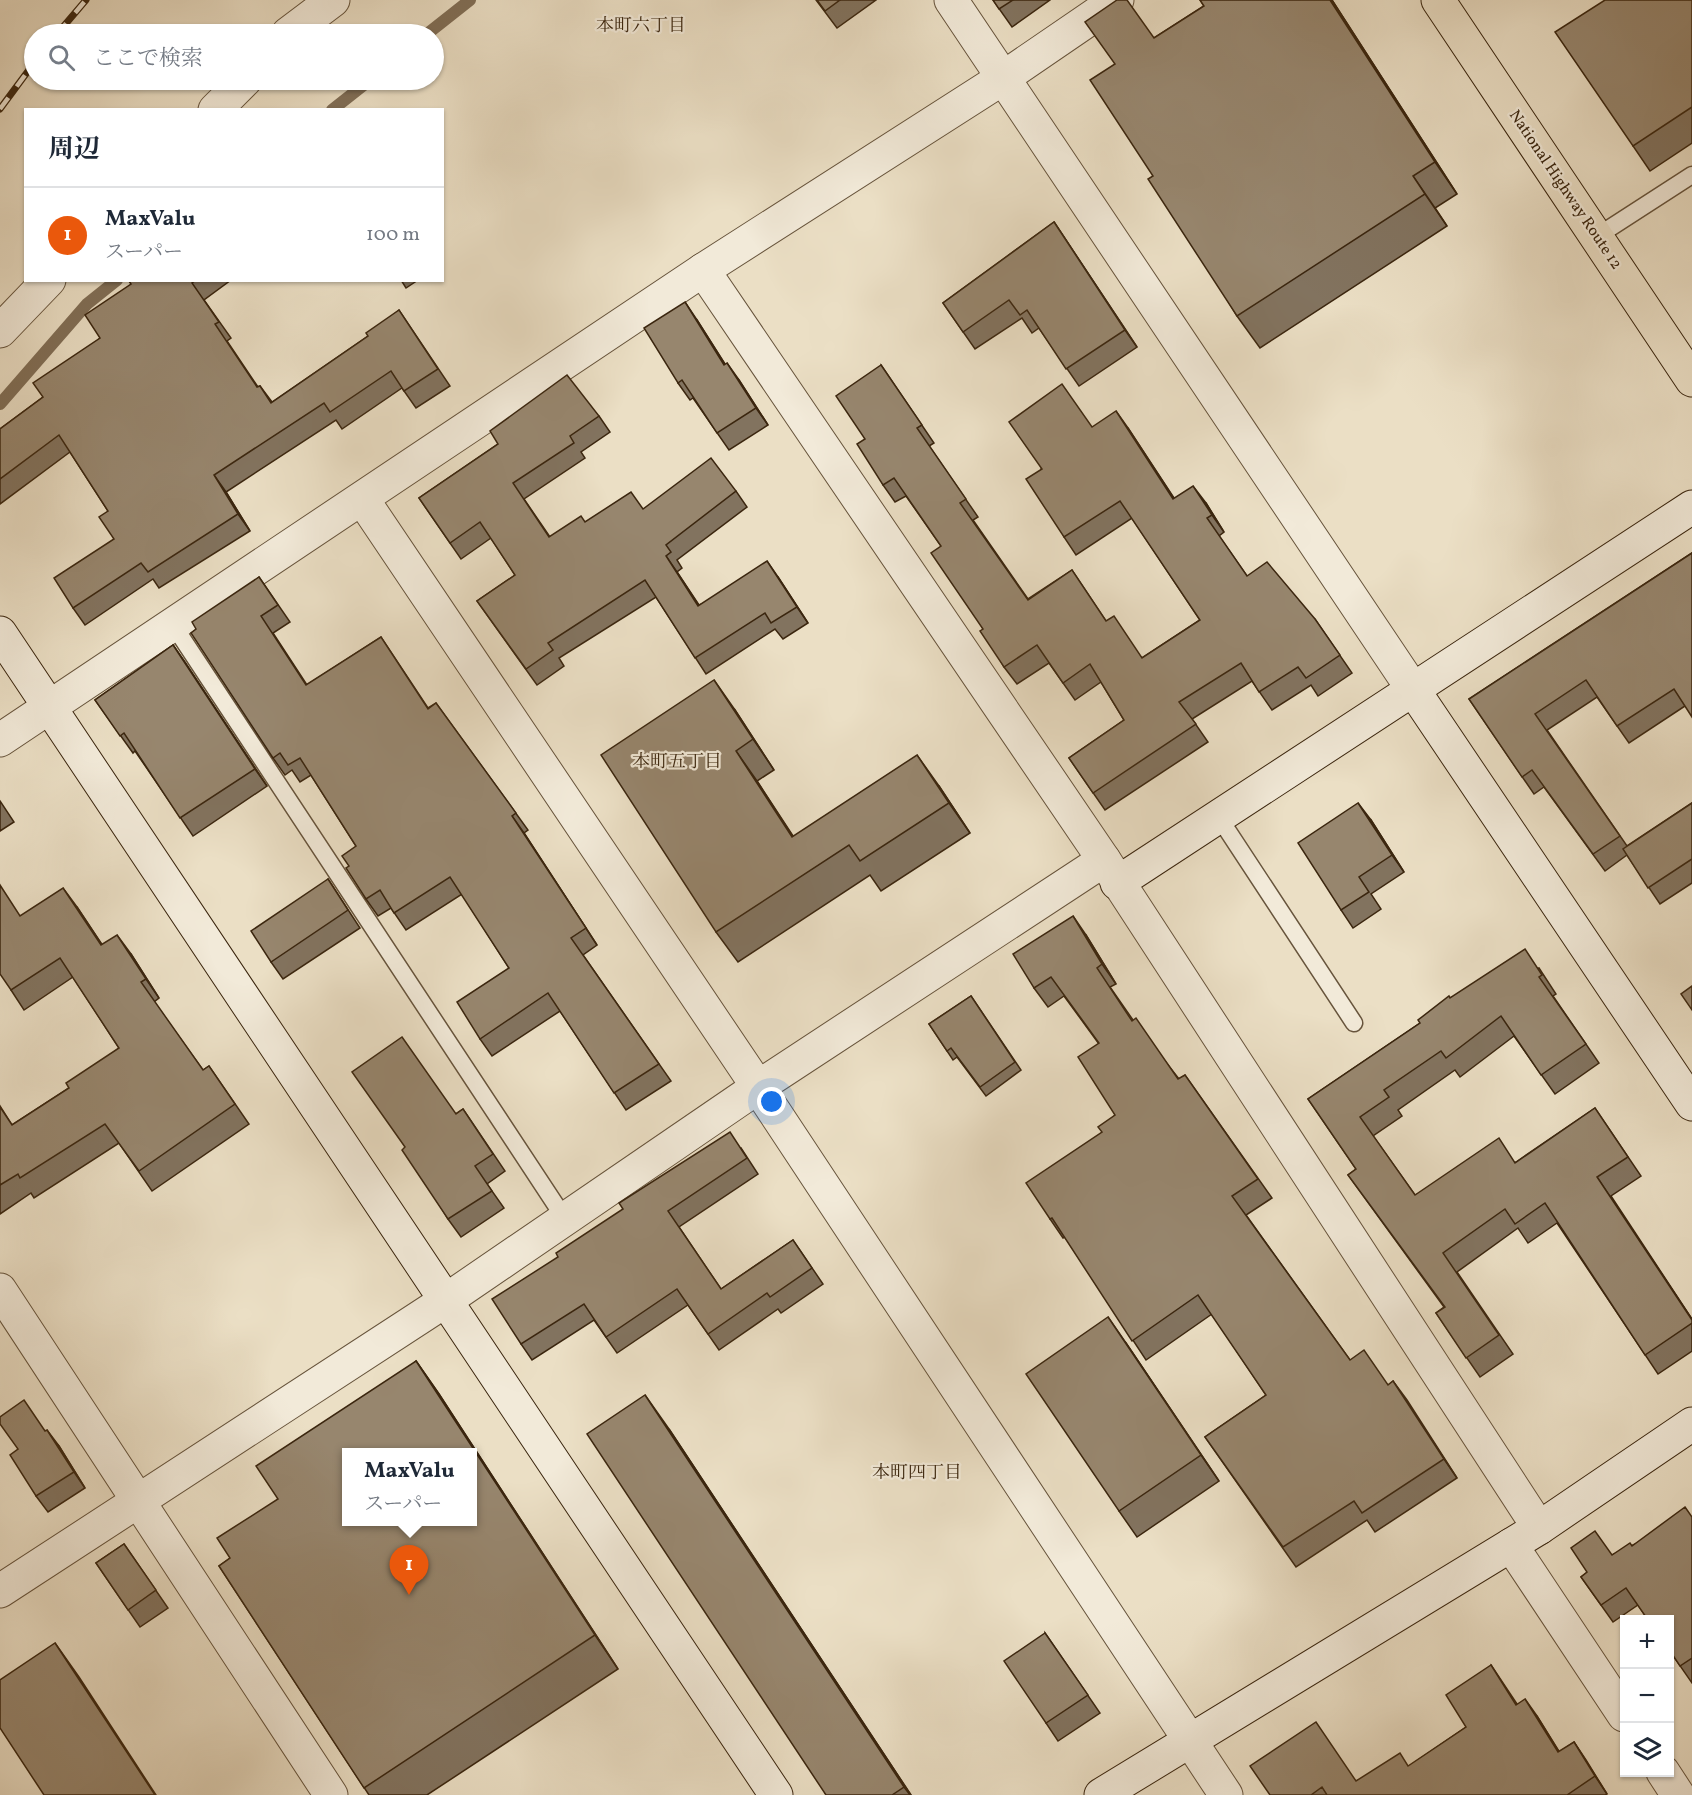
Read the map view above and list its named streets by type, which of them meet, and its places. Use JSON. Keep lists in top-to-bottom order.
{
  "streets": {
    "highway": ["National Highway Route 12"]
  },
  "districts": ["本町六丁目", "本町五丁目", "本町四丁目"],
  "page": {
    "search": "ここで検索",
    "heading": "周辺",
    "list": [
      {
        "mark": "1",
        "name": "MaxValu",
        "note": "スーパー",
        "value": "100 m"
      }
    ],
    "popup": ["MaxValu", "スーパー"],
    "pins": "1",
    "map_buttons": ["+", "−"]
  }
}
